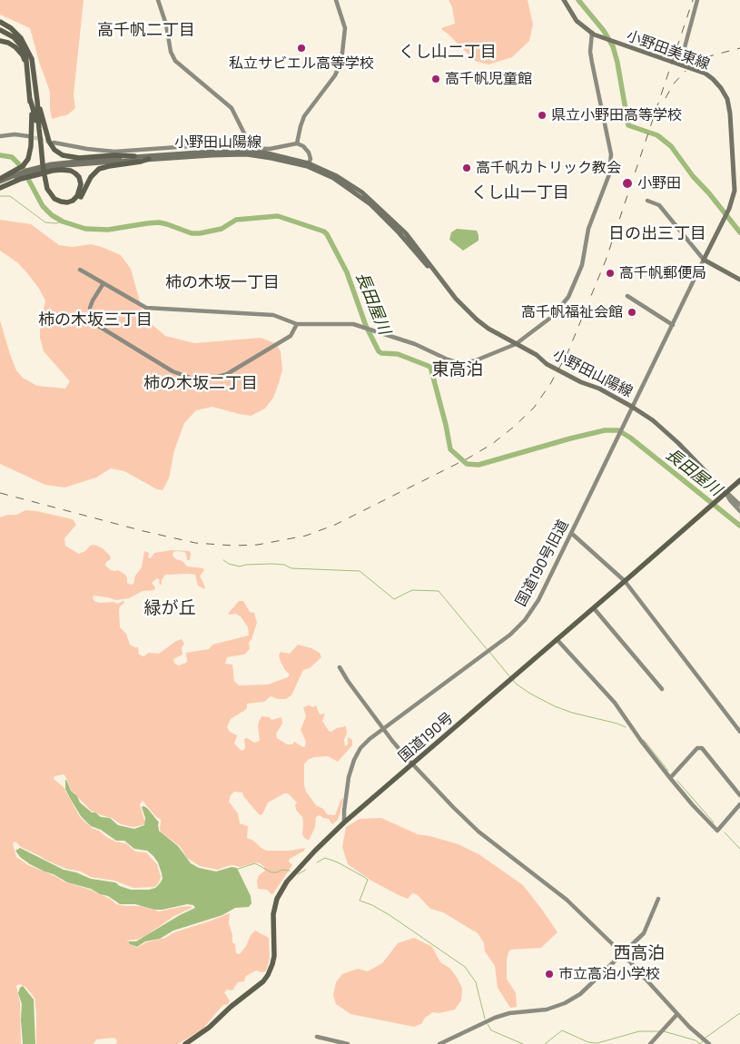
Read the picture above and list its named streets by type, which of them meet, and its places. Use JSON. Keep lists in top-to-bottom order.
{
  "streets": {
    "highway": ["国道190号"],
    "main road": ["小野田美東線", "小野田山陽線"],
    "street": ["国道190号旧道"]
  },
  "crossings": [
    ["小野田美東線", "国道190号旧道"],
    ["小野田山陽線", "国道190号旧道"],
    ["小野田山陽線", "国道190号"],
    ["国道190号旧道", "国道190号"]
  ],
  "districts": [
    "高千帆二丁目",
    "くし山二丁目",
    "くし山一丁目",
    "日の出三丁目",
    "柿の木坂一丁目",
    "柿の木坂三丁目",
    "東高泊",
    "柿の木坂二丁目",
    "緑が丘",
    "西高泊"
  ],
  "water": ["長田屋川"],
  "places": [
    "私立サビエル高等学校",
    "高千帆児童館",
    "県立小野田高等学校",
    "高千帆カトリック教会",
    "小野田",
    "高千帆郵便局",
    "高千帆福祉会館",
    "市立高泊小学校"
  ]
}
